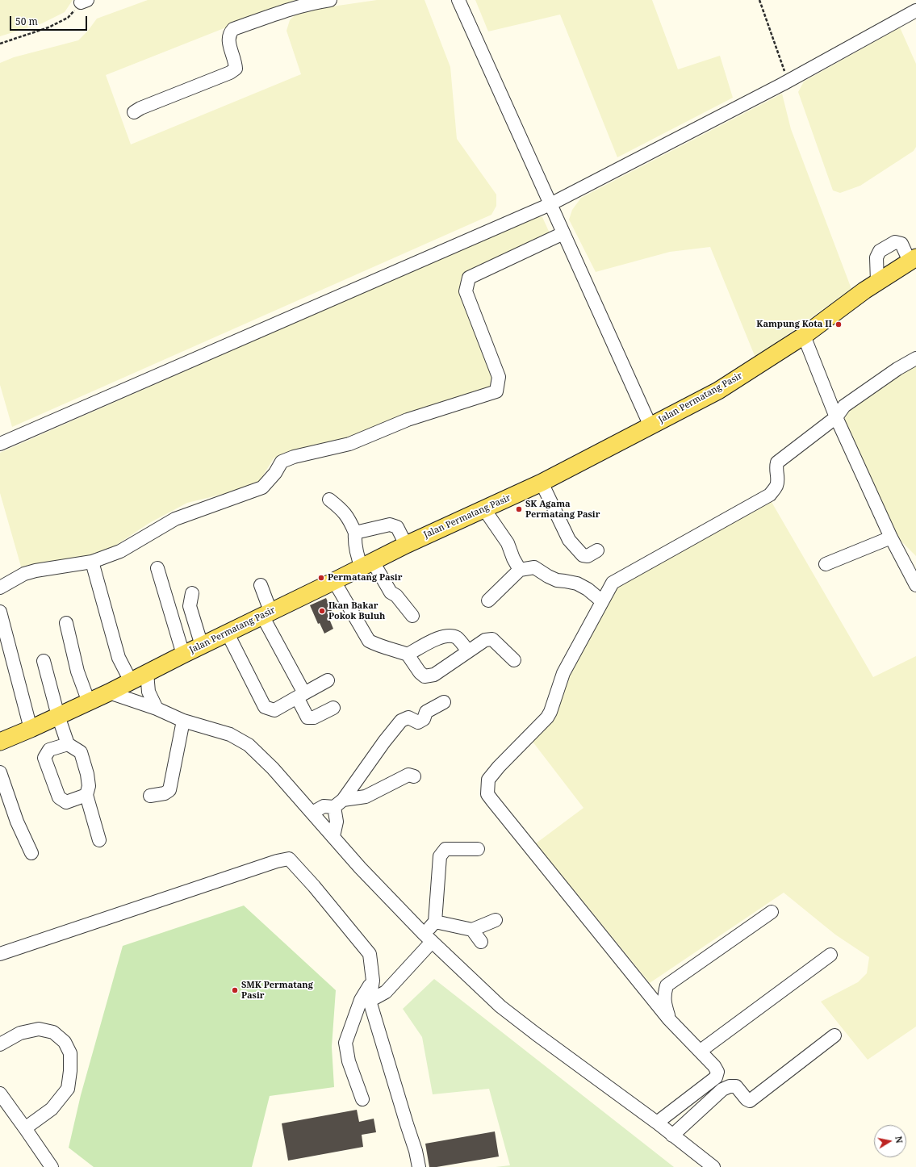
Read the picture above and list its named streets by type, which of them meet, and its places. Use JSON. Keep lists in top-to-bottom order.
{
  "streets": {
    "main road": ["Jalan Permatang Pasir"]
  },
  "places": [
    "Kampung Kota II",
    "SK Agama Permatang Pasir",
    "Permatang Pasir",
    "Ikan Bakar Pokok Buluh",
    "SMK Permatang Pasir"
  ],
  "scale_bar": "50 m",
  "north": "right"
}
